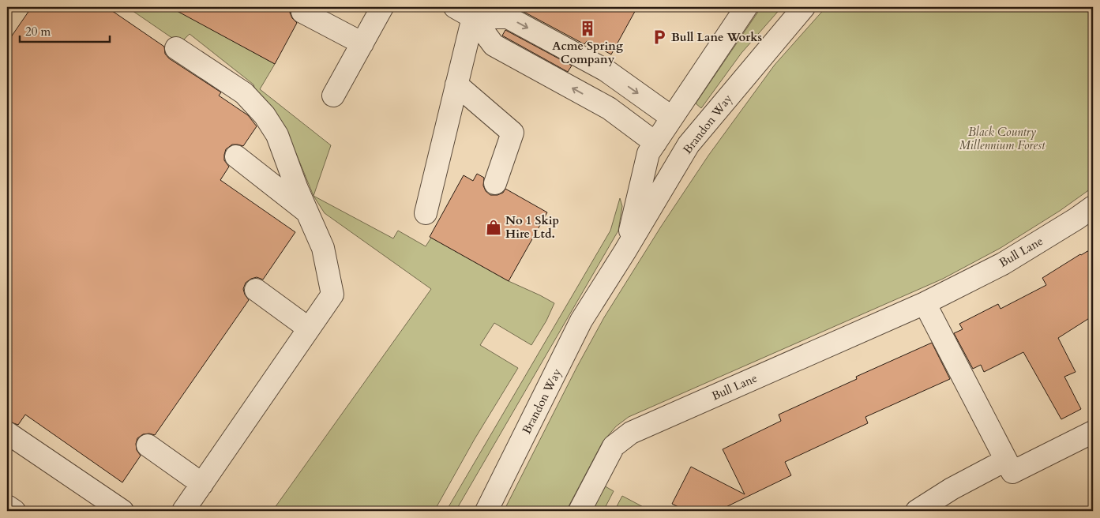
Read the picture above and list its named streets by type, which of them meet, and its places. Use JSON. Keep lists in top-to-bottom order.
{
  "streets": {
    "street": ["Brandon Way", "Bull Lane"]
  },
  "parks": ["Black Country Millennium Forest"],
  "places": {
    "building": ["Acme Spring Company"],
    "parking": ["Bull Lane Works"],
    "shop": ["No 1 Skip Hire Ltd."]
  },
  "scale_bar": "20 m"
}
